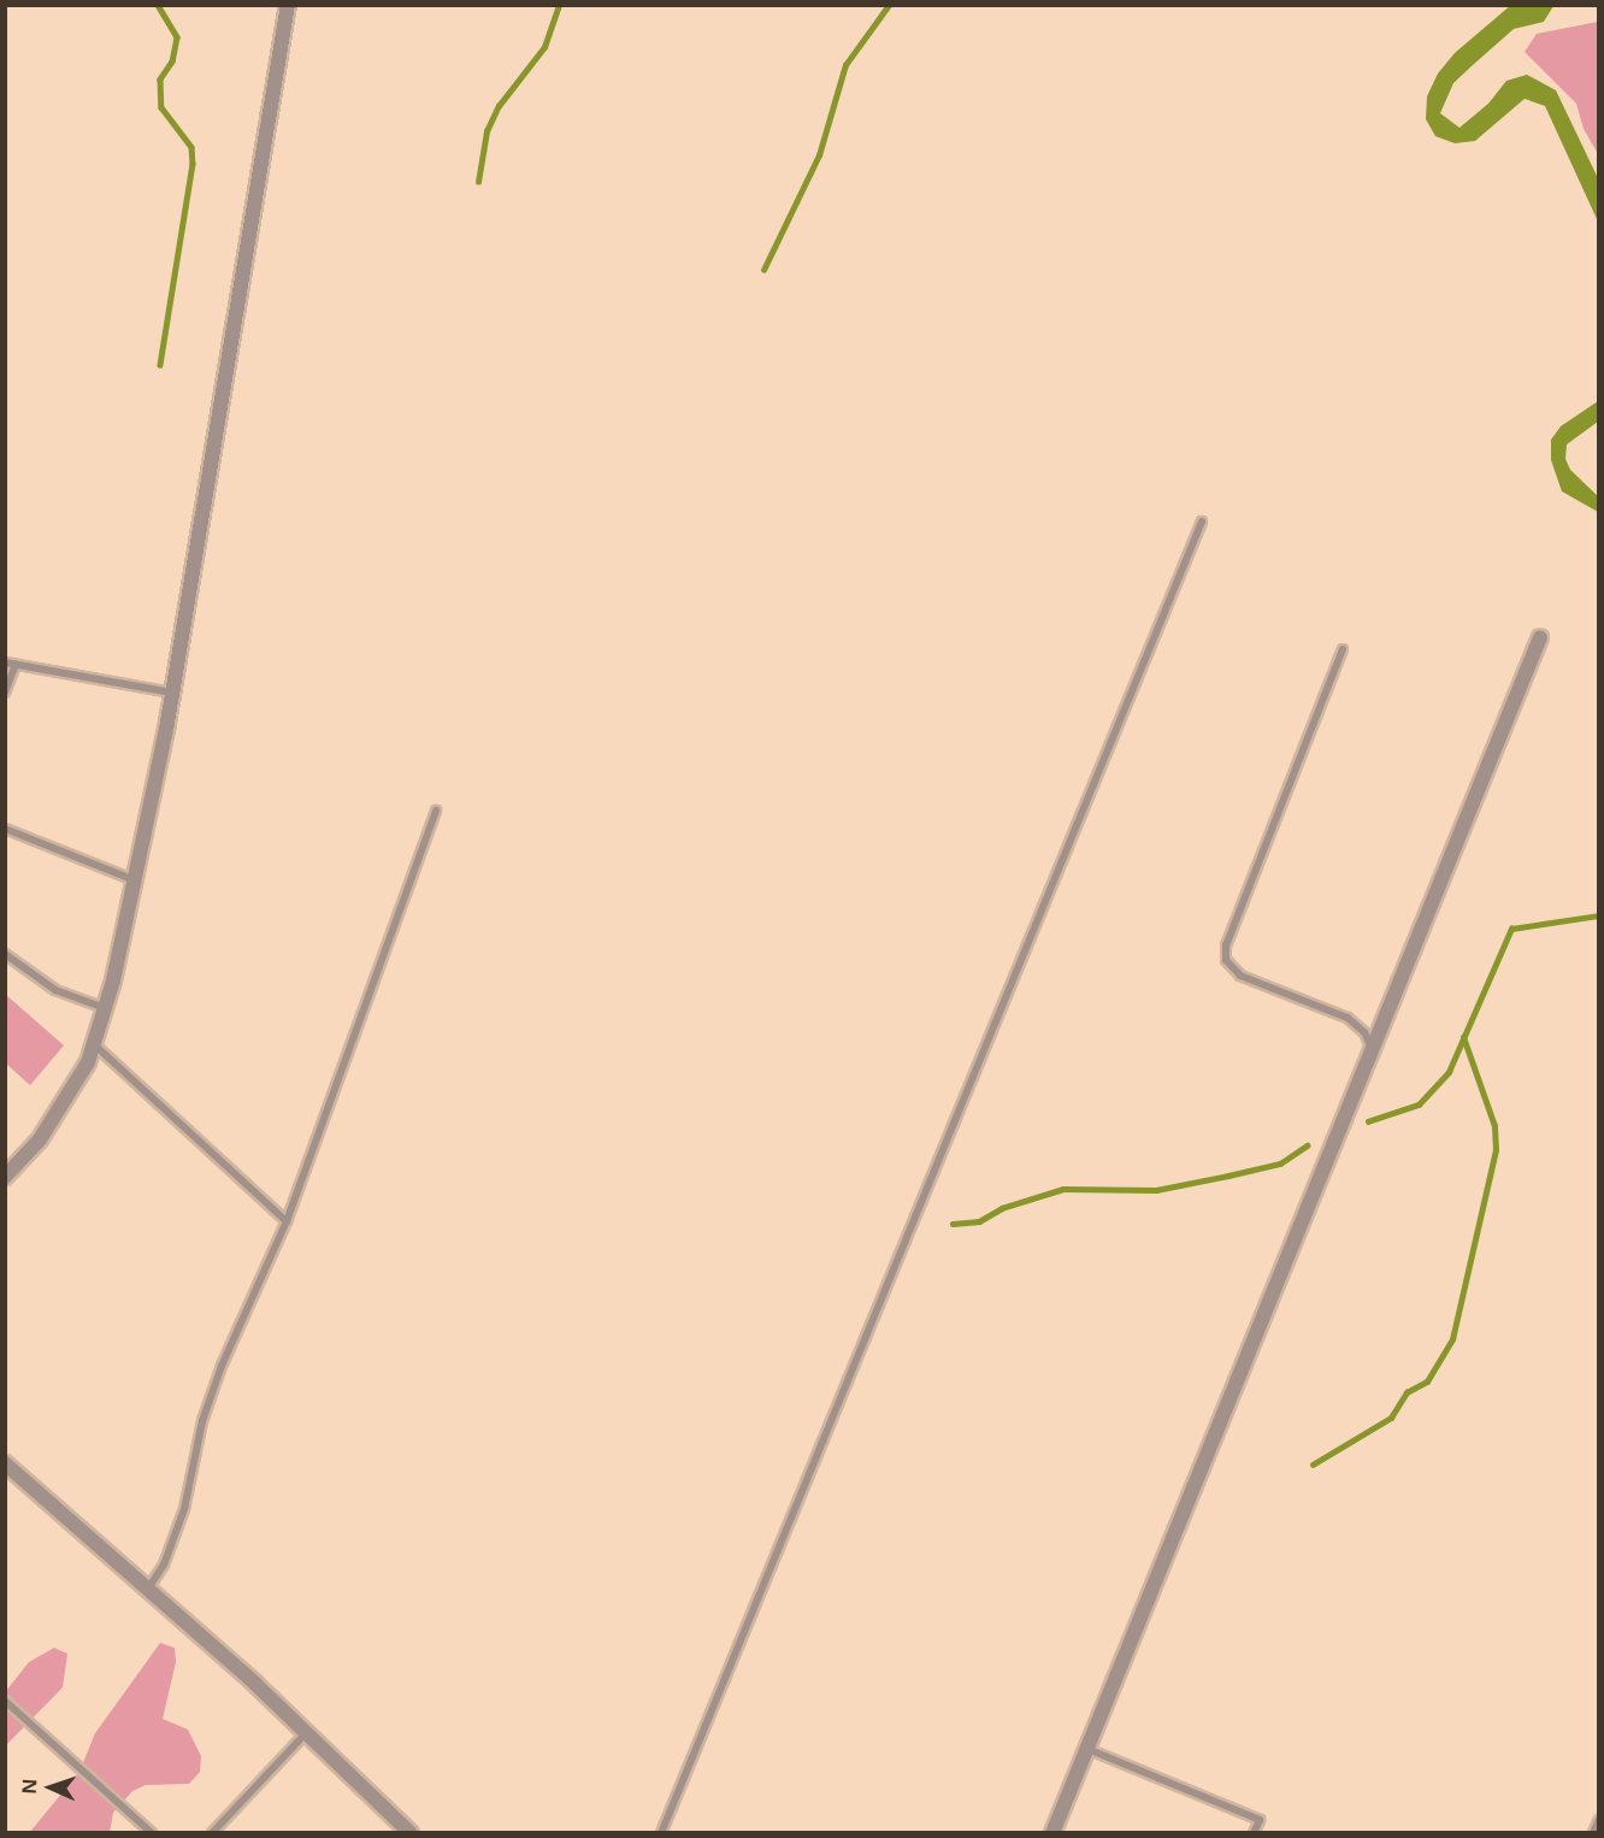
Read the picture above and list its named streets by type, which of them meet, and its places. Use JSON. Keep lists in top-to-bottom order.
{
  "north": "left"
}
